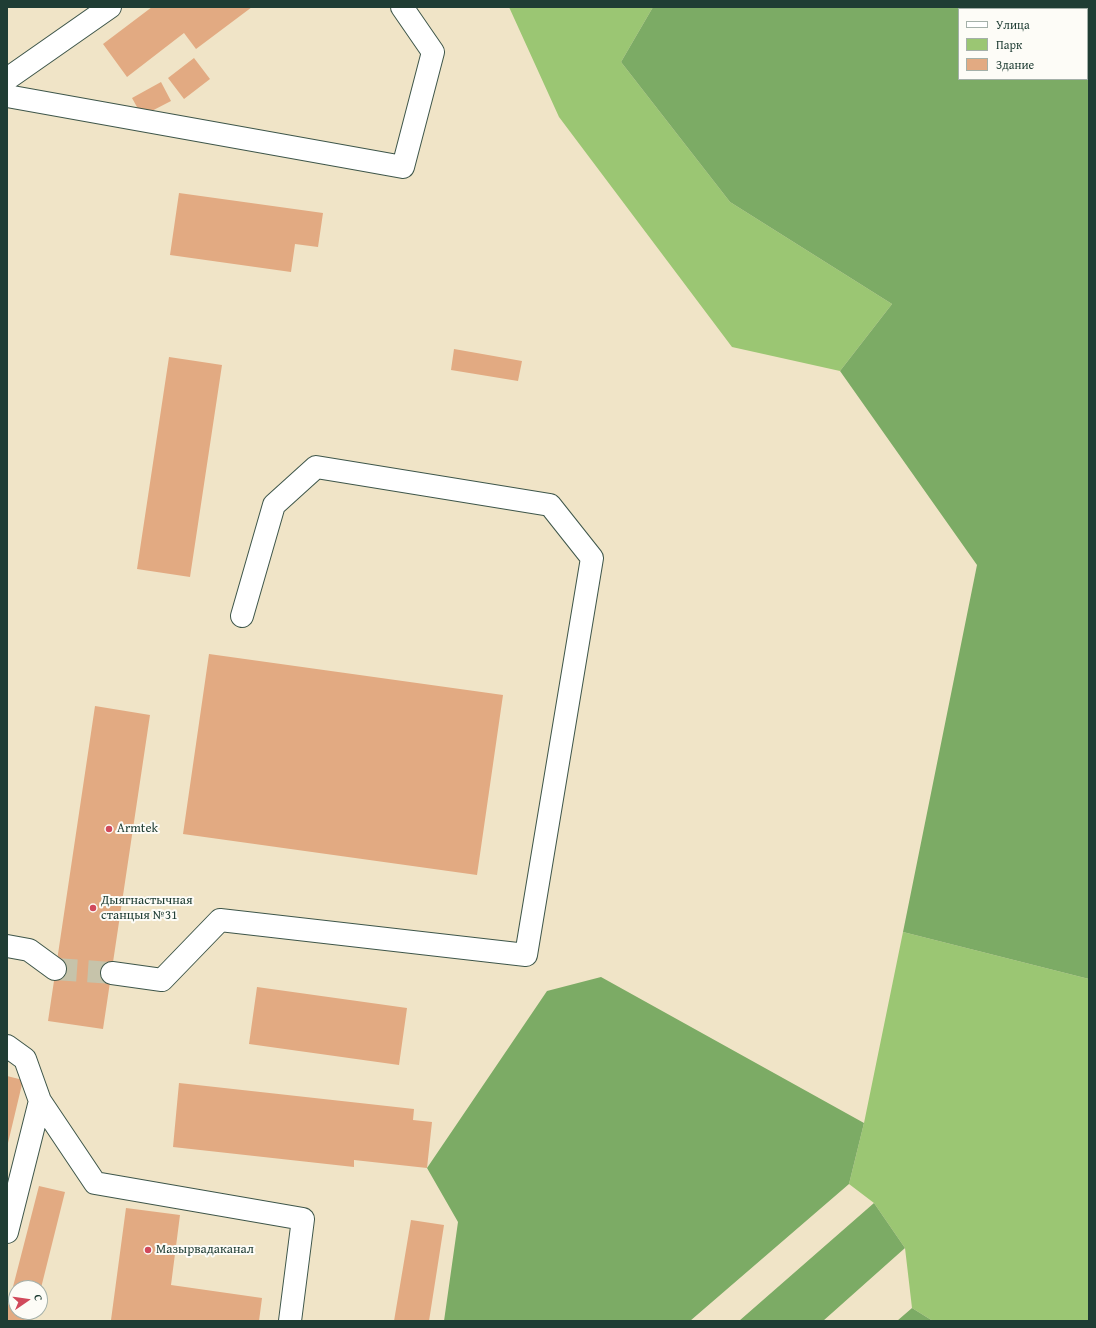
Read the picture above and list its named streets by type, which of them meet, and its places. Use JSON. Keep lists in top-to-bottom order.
{
  "places": ["Armtek", "Дыягнастычная станцыя №31", "Мазырвадаканал"],
  "legend": ["Улица", "Парк", "Здание"],
  "north": "right"
}
